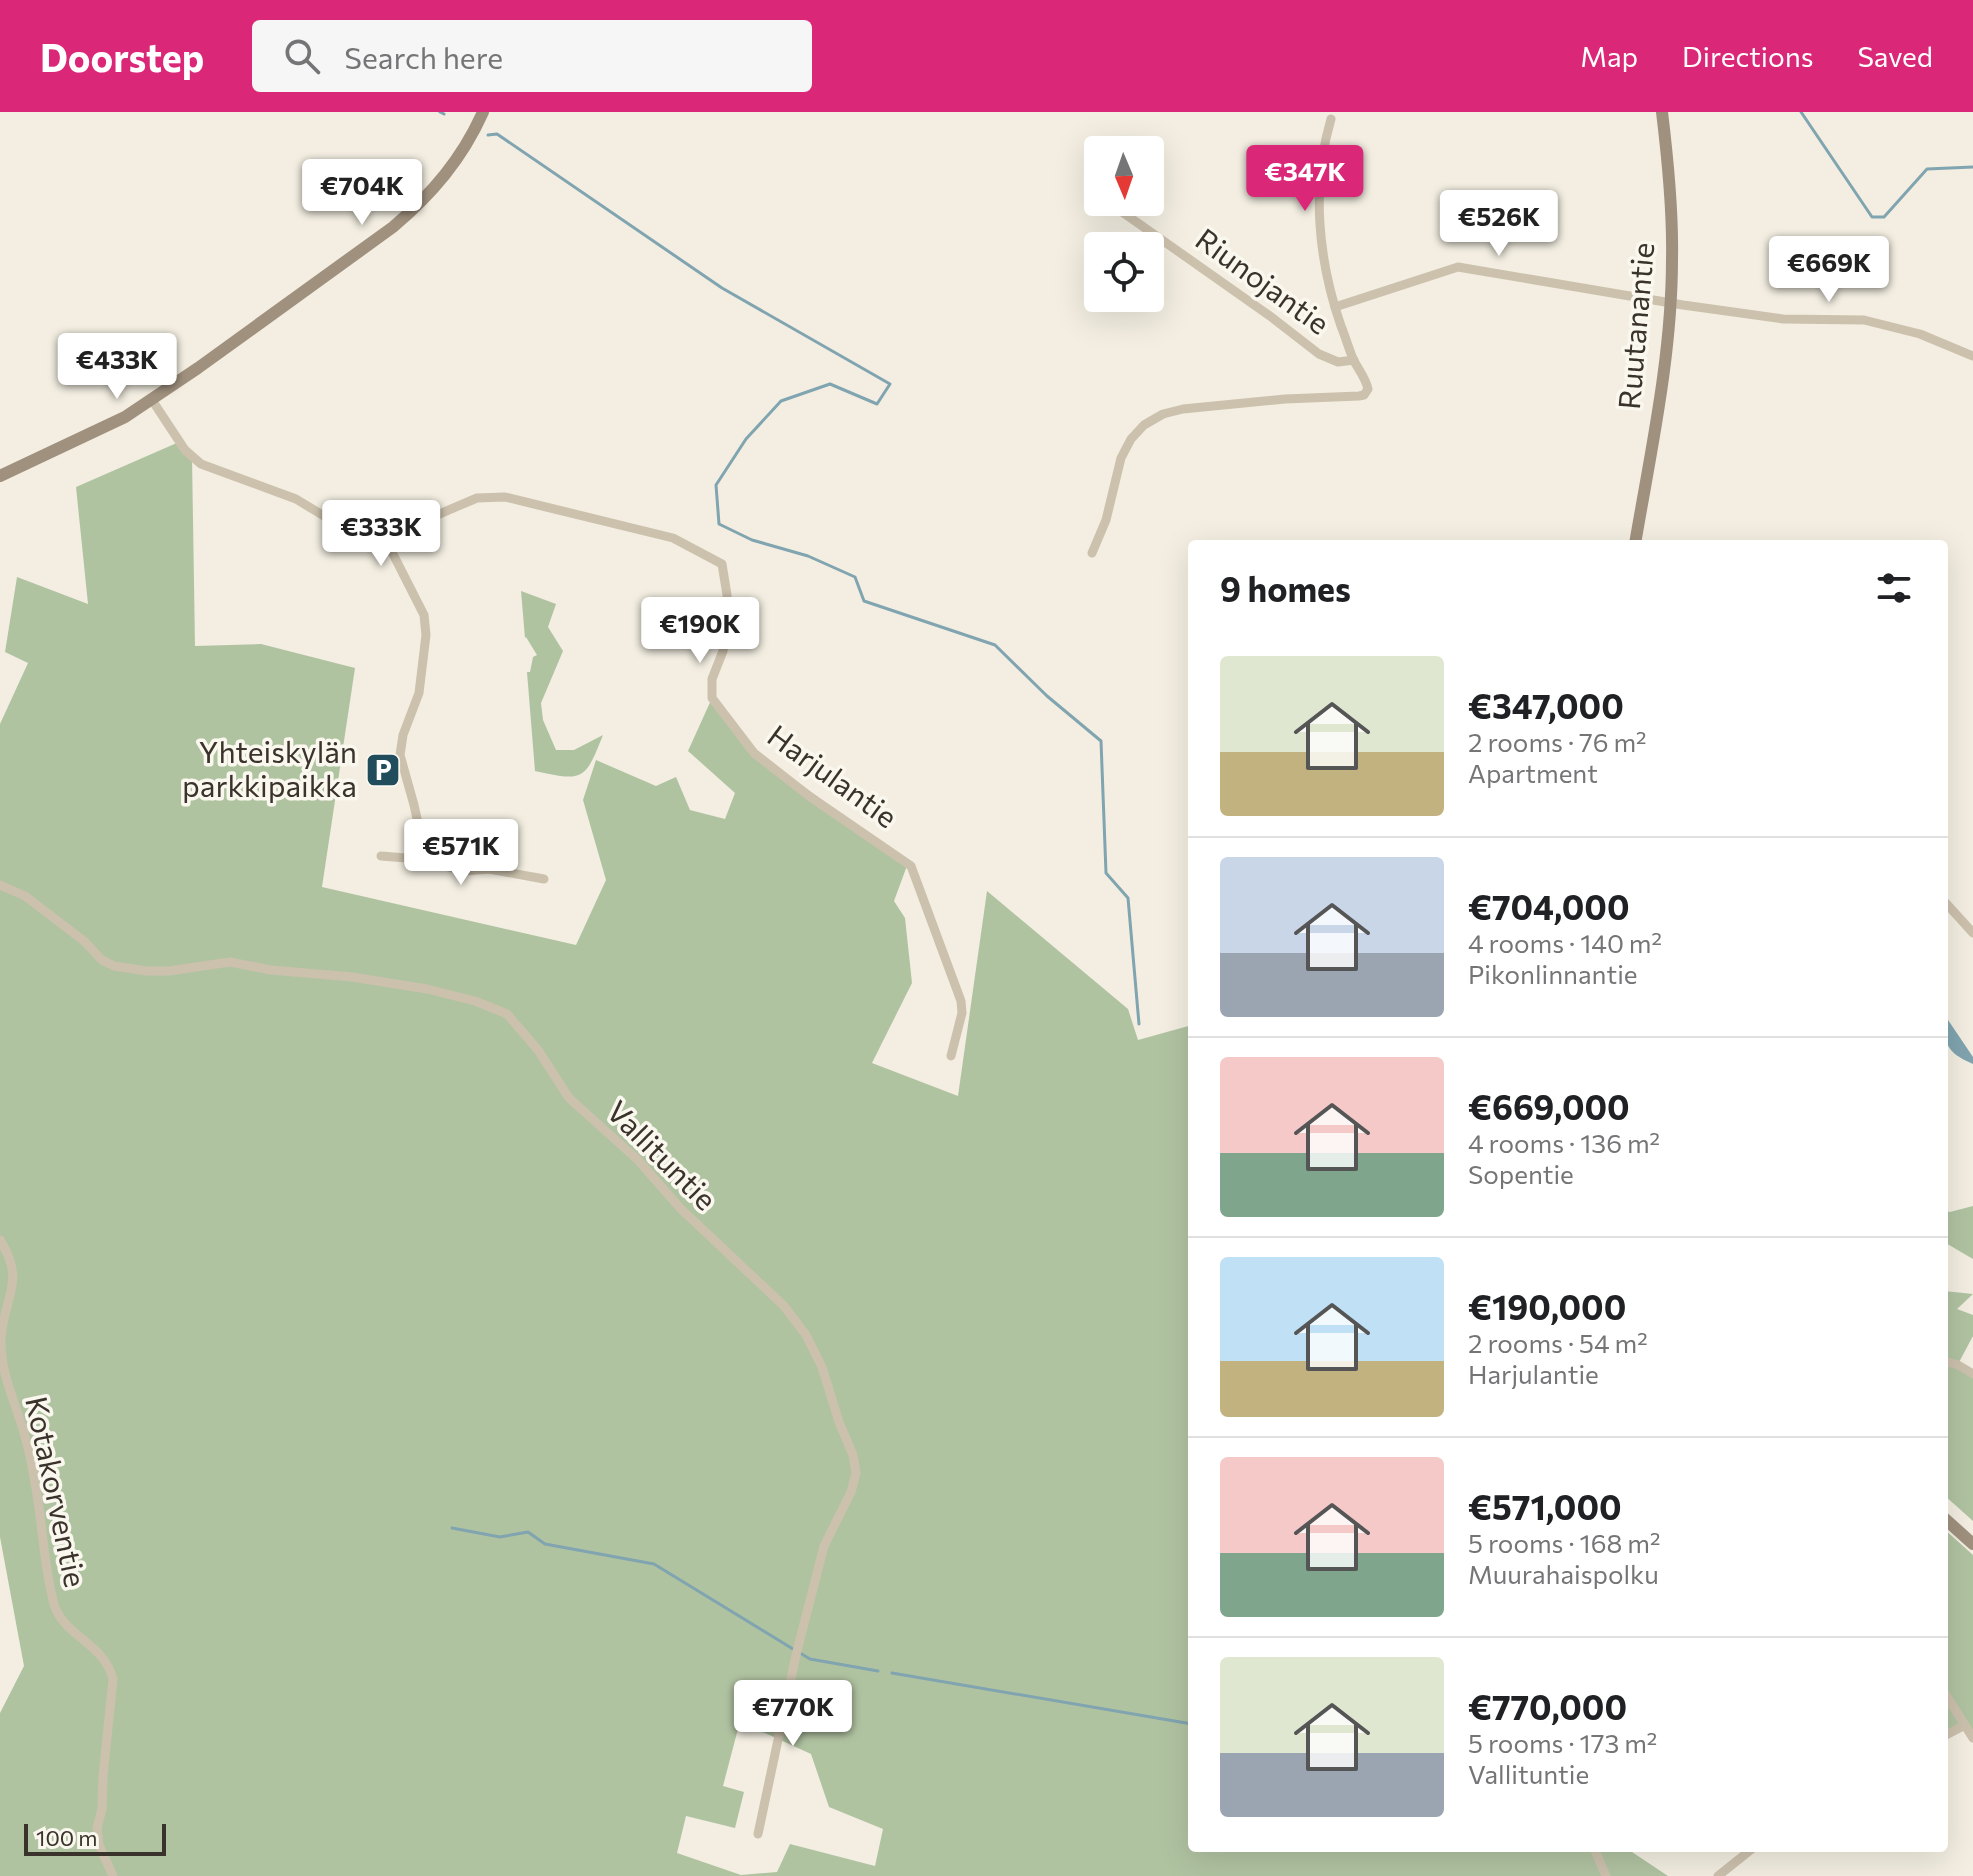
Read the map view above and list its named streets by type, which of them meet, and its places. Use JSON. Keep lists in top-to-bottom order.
{
  "streets": {
    "street": [
      "Riunojantie",
      "Ruutanantie",
      "Harjulantie",
      "Vallituntie",
      "Kotakorventie"
    ]
  },
  "places": {
    "parking": ["Yhteiskylän parkkipaikka"]
  },
  "scale_bar": "100 m",
  "north": "bottom",
  "page": {
    "header": "Doorstep",
    "search": "Search here",
    "nav": ["Map", "Directions", "Saved"],
    "price": [
      "€347K",
      "€704K",
      "€526K",
      "€669K",
      "€433K",
      "€333K",
      "€190K",
      "€571K",
      "€770K"
    ],
    "heading": "9 homes",
    "list": [
      {
        "name": "€347,000",
        "note": "2 rooms · 76 m² · Apartment"
      },
      {
        "name": "€704,000",
        "note": "4 rooms · 140 m² · Pikonlinnantie"
      },
      {
        "name": "€669,000",
        "note": "4 rooms · 136 m² · Sopentie"
      },
      {
        "name": "€190,000",
        "note": "2 rooms · 54 m² · Harjulantie"
      },
      {
        "name": "€571,000",
        "note": "5 rooms · 168 m² · Muurahaispolku"
      },
      {
        "name": "€770,000",
        "note": "5 rooms · 173 m² · Vallituntie"
      }
    ],
    "scale": "100 m"
  }
}
